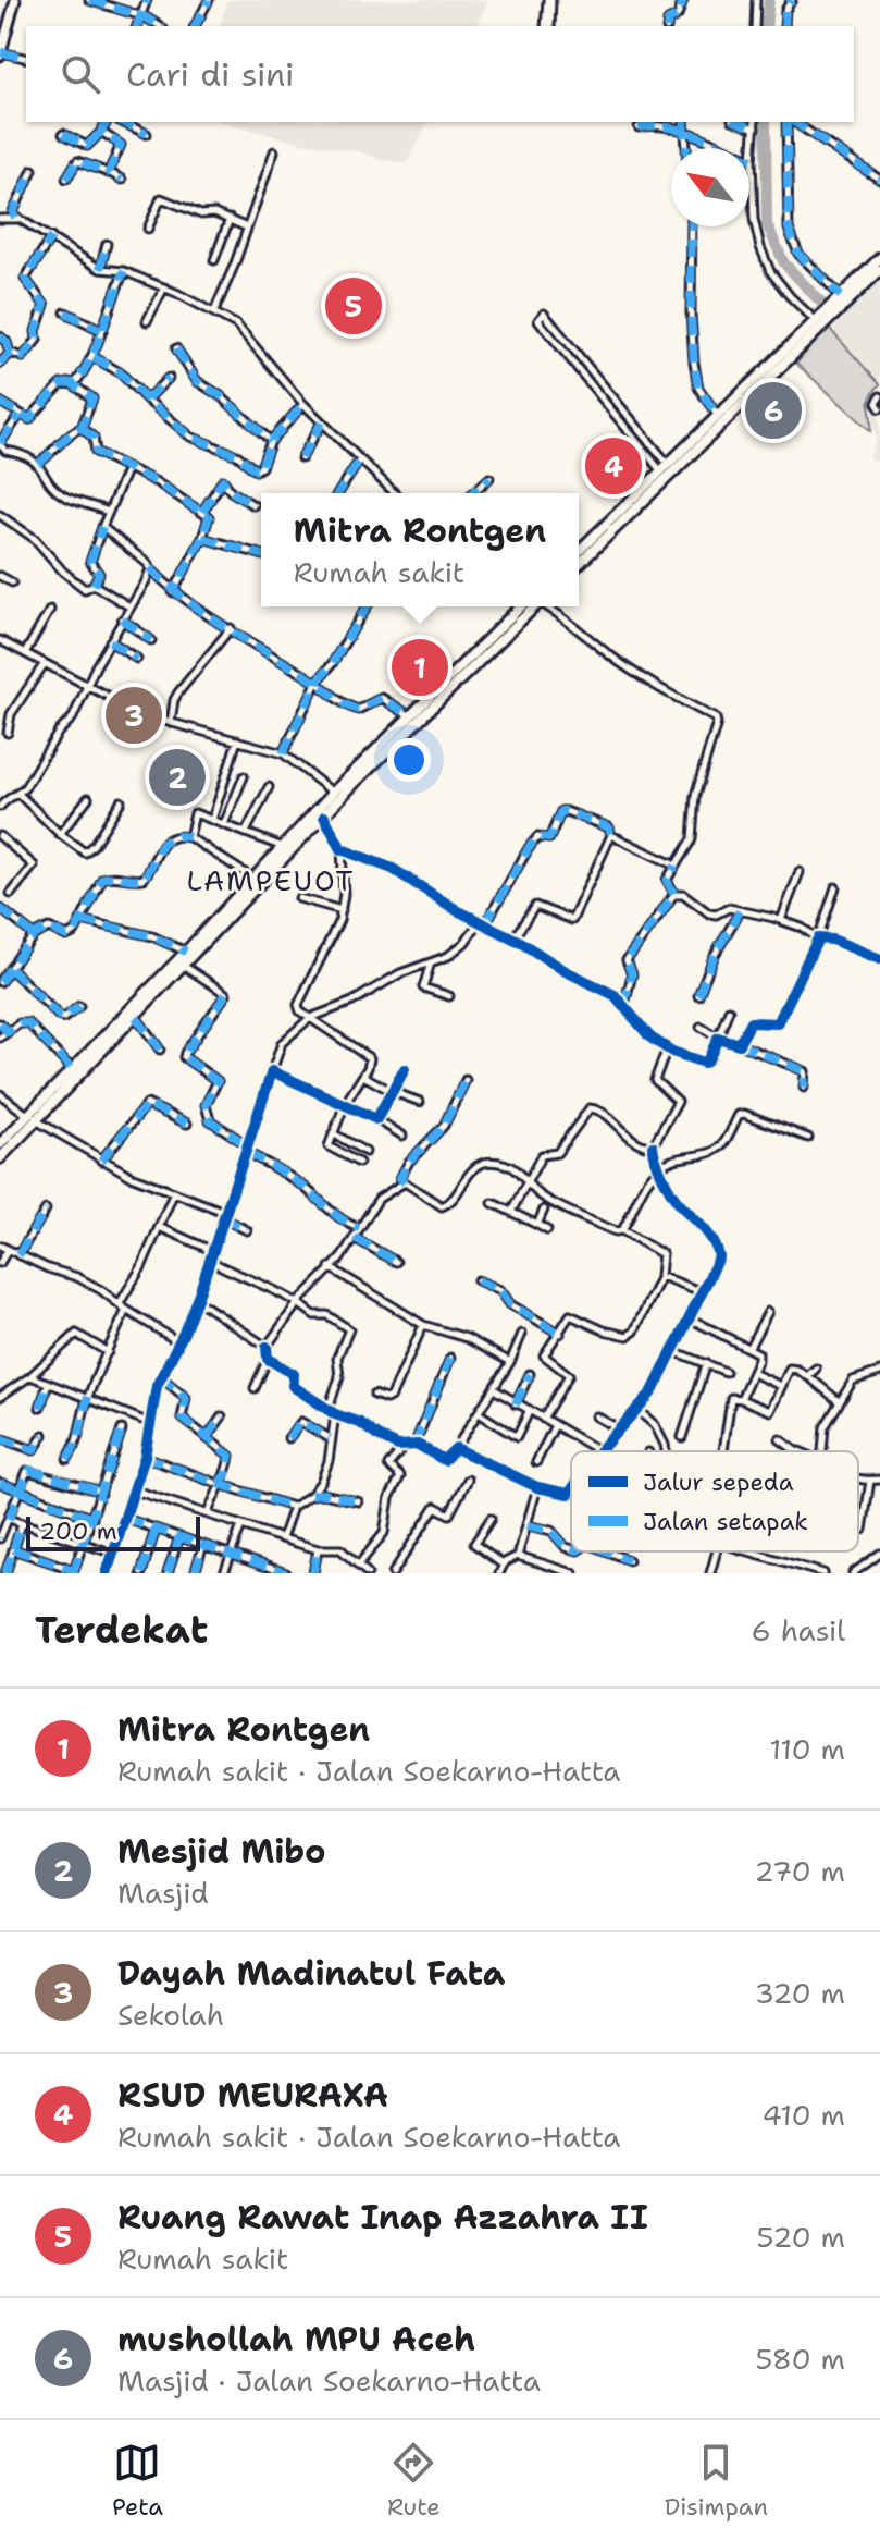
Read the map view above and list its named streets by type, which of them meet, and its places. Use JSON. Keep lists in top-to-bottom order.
{
  "districts": ["LAMPEUOT"],
  "legend": ["Jalur sepeda", "Jalan setapak"],
  "scale_bar": "200 m",
  "north": "top left",
  "page": {
    "search": "Cari di sini",
    "pins": [
      "5",
      "6",
      "4",
      "1",
      "3",
      "2"
    ],
    "popup": ["Mitra Rontgen", "Rumah sakit"],
    "scale": "200 m",
    "heading": ["Terdekat", "6 hasil"],
    "list": [
      {
        "mark": "1",
        "name": "Mitra Rontgen",
        "note": "Rumah sakit · Jalan Soekarno-Hatta",
        "value": "110 m"
      },
      {
        "mark": "2",
        "name": "Mesjid Mibo",
        "note": "Masjid",
        "value": "270 m"
      },
      {
        "mark": "3",
        "name": "Dayah Madinatul Fata",
        "note": "Sekolah",
        "value": "320 m"
      },
      {
        "mark": "4",
        "name": "RSUD MEURAXA",
        "note": "Rumah sakit · Jalan Soekarno-Hatta",
        "value": "410 m"
      },
      {
        "mark": "5",
        "name": "Ruang Rawat Inap Azzahra II",
        "note": "Rumah sakit",
        "value": "520 m"
      },
      {
        "mark": "6",
        "name": "mushollah MPU Aceh",
        "note": "Masjid · Jalan Soekarno-Hatta",
        "value": "580 m"
      }
    ],
    "nav": ["Peta", "Rute", "Disimpan"]
  }
}
